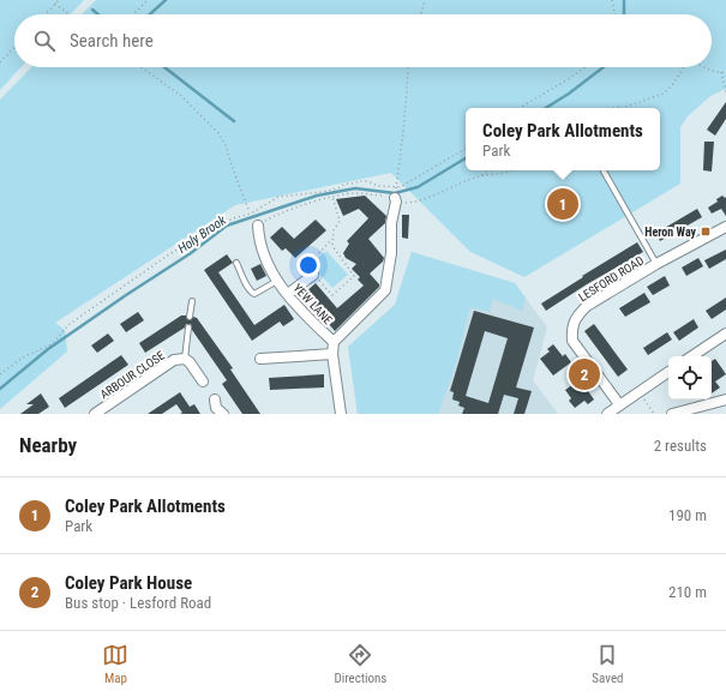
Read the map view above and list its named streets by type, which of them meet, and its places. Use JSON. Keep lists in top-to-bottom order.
{
  "streets": {
    "street": ["LESFORD ROAD", "YEW LANE", "ARBOUR CLOSE"]
  },
  "water": ["Holy Brook"],
  "places": {
    "transit": ["Heron Way"]
  },
  "page": {
    "search": "Search here",
    "popup": ["Coley Park Allotments", "Park"],
    "pins": ["1", "2"],
    "heading": ["Nearby", "2 results"],
    "list": [
      {
        "mark": "1",
        "name": "Coley Park Allotments",
        "note": "Park",
        "value": "190 m"
      },
      {
        "mark": "2",
        "name": "Coley Park House",
        "note": "Bus stop · Lesford Road",
        "value": "210 m"
      }
    ],
    "nav": ["Map", "Directions", "Saved"]
  }
}
